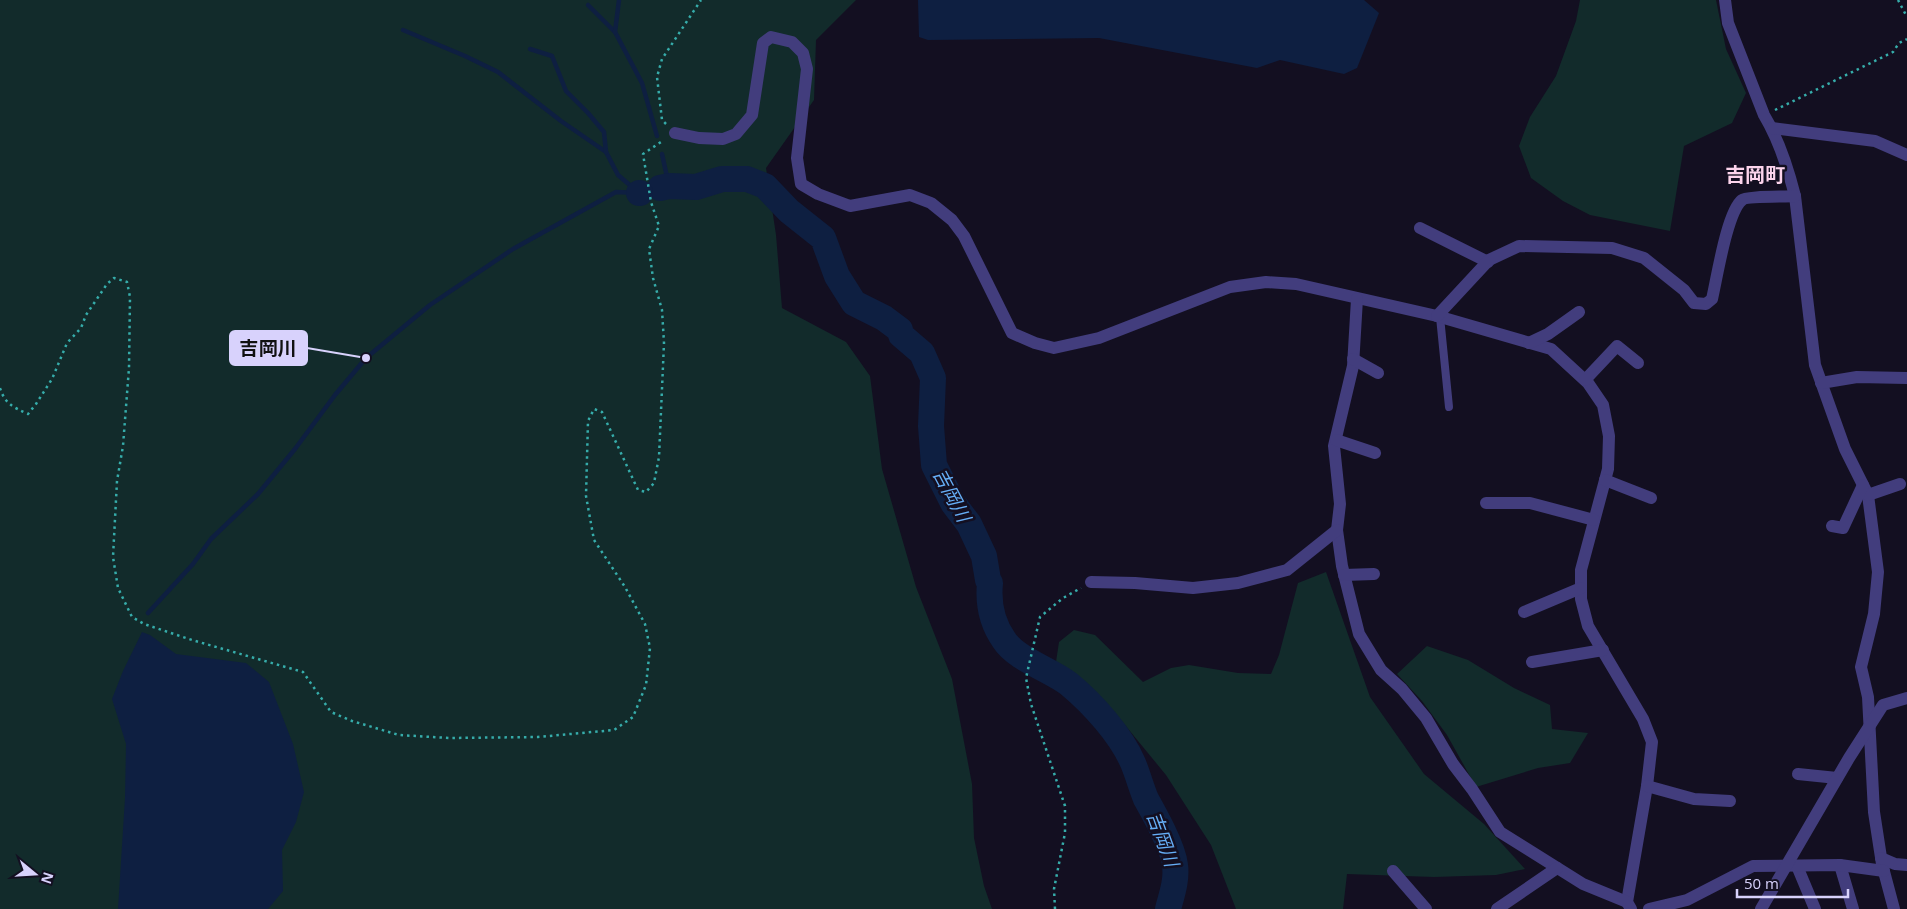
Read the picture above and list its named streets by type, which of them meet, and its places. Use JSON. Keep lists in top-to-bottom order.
{
  "districts": ["吉岡町"],
  "water": ["吉岡川"],
  "places": ["吉岡川"],
  "scale_bar": "50 m",
  "north": "right"
}
